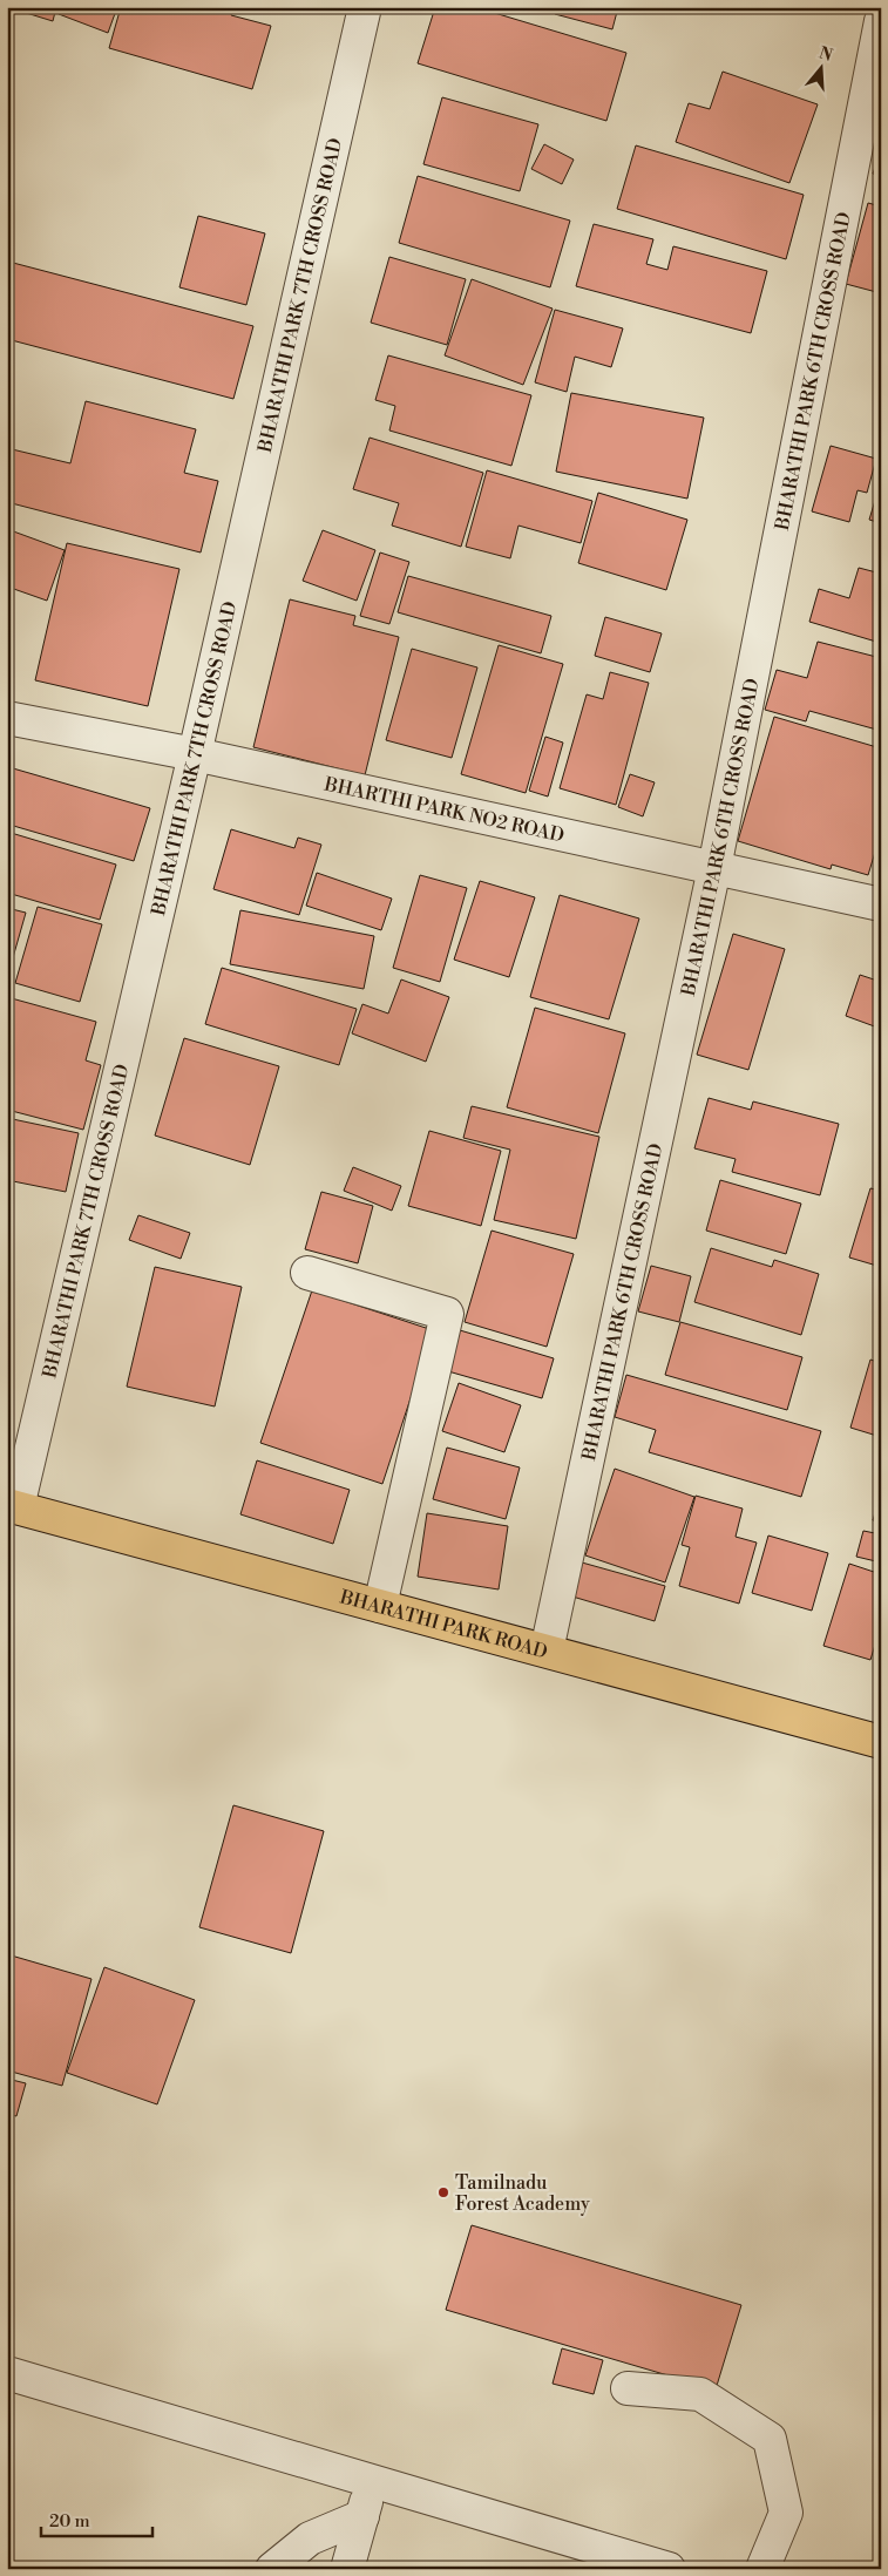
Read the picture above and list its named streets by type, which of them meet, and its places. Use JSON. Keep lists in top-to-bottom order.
{
  "streets": {
    "main road": ["BHARATHI PARK ROAD"],
    "street": ["BHARATHI PARK 7TH CROSS ROAD", "BHARATHI PARK 6TH CROSS ROAD", "BHARTHI PARK NO2 ROAD"]
  },
  "crossings": [
    ["BHARATHI PARK 7TH CROSS ROAD", "BHARTHI PARK NO2 ROAD"],
    ["BHARATHI PARK 7TH CROSS ROAD", "BHARATHI PARK ROAD"],
    ["BHARATHI PARK 6TH CROSS ROAD", "BHARTHI PARK NO2 ROAD"],
    ["BHARATHI PARK 6TH CROSS ROAD", "BHARATHI PARK ROAD"]
  ],
  "places": ["Tamilnadu Forest Academy"],
  "scale_bar": "20 m",
  "north": "top"
}
